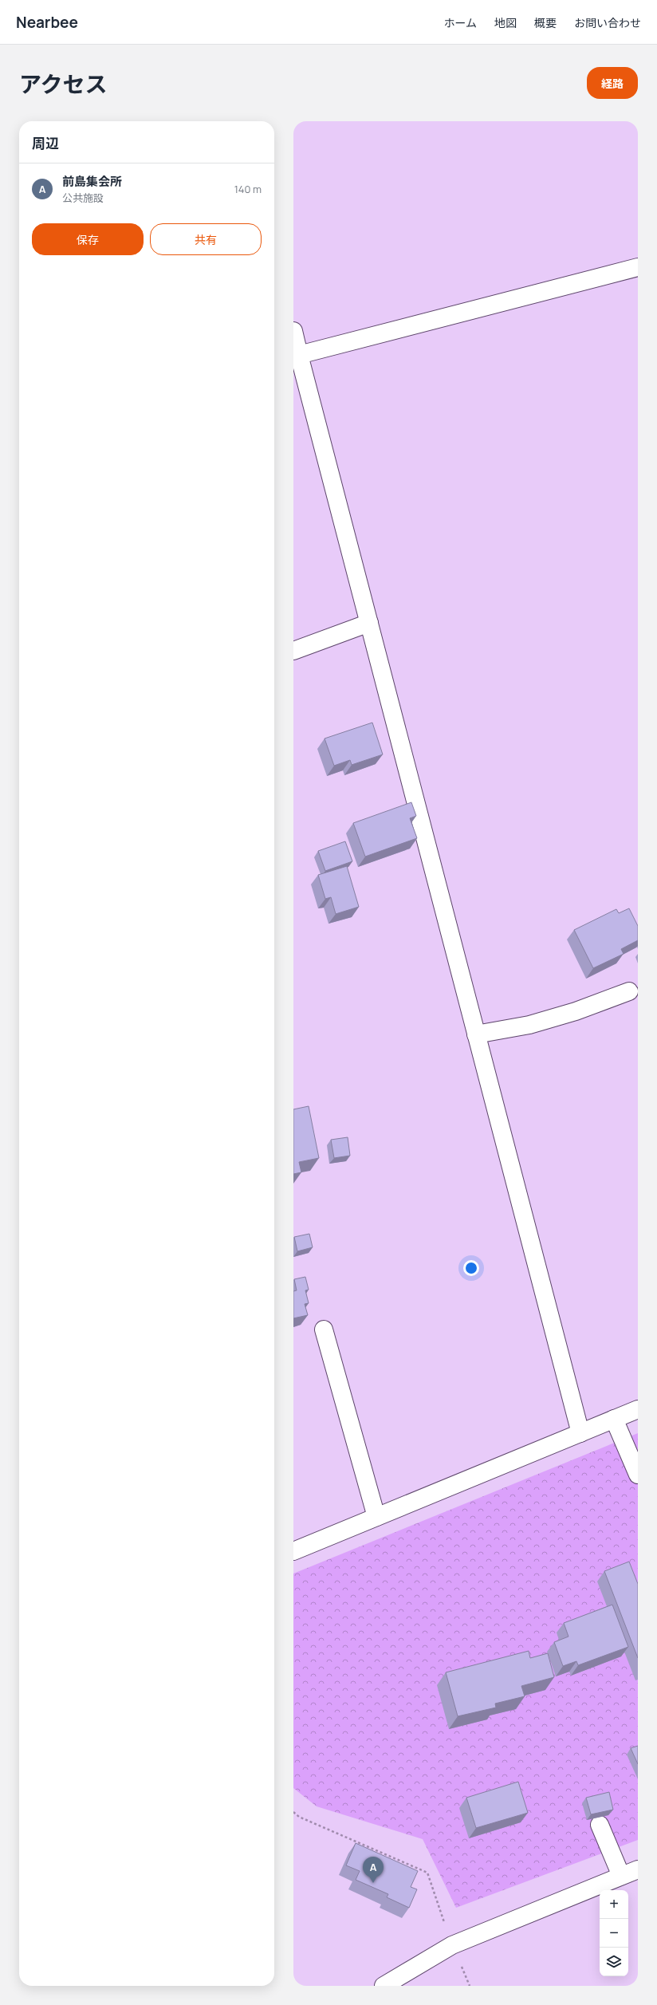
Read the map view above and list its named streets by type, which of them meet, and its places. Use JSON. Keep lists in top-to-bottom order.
{
  "page": {
    "header": "Nearbee",
    "nav": [
      "ホーム",
      "地図",
      "概要",
      "お問い合わせ"
    ],
    "title": "アクセス",
    "buttons": [
      "経路",
      ["保存", "共有"]
    ],
    "heading": "周辺",
    "list": [
      {
        "mark": "A",
        "name": "前島集会所",
        "note": "公共施設",
        "value": "140 m"
      }
    ],
    "pins": "A",
    "map_buttons": ["+", "−"]
  }
}
